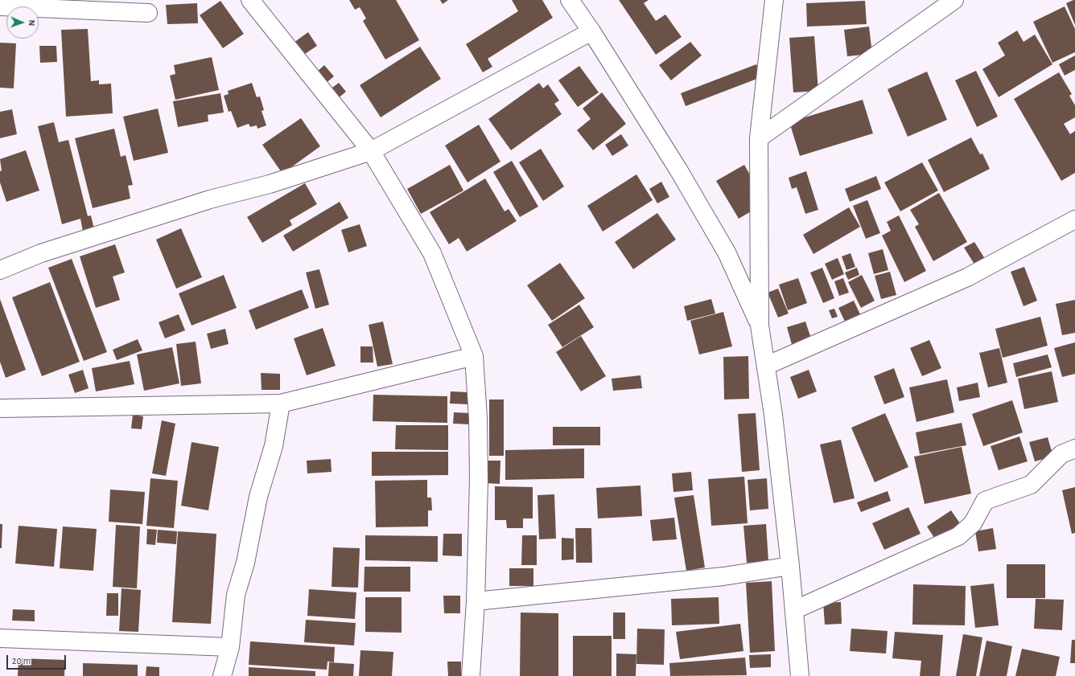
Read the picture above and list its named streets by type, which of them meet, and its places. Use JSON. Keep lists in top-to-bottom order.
{
  "scale_bar": "20 m",
  "north": "right"
}
